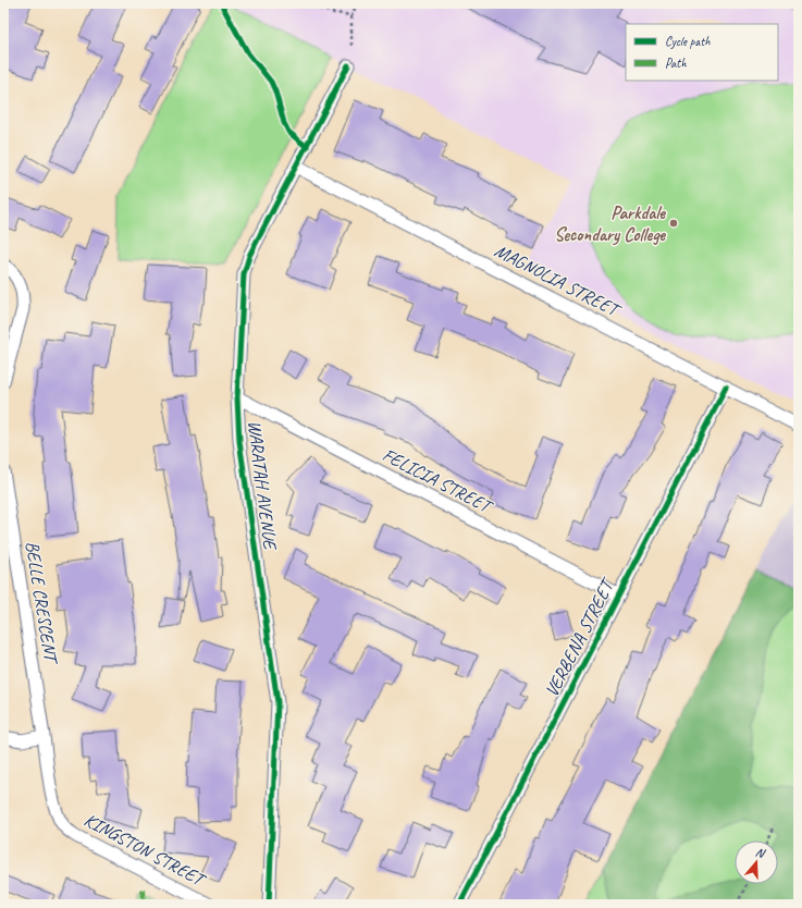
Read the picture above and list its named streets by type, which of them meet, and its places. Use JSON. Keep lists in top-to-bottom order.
{
  "streets": {
    "street": [
      "MAGNOLIA STREET",
      "FELICIA STREET",
      "WARATAH AVENUE",
      "BELLE CRESCENT",
      "VERBENA STREET",
      "KINGSTON STREET"
    ]
  },
  "crossings": [
    ["MAGNOLIA STREET", "WARATAH AVENUE"],
    ["MAGNOLIA STREET", "VERBENA STREET"],
    ["FELICIA STREET", "WARATAH AVENUE"],
    ["FELICIA STREET", "VERBENA STREET"],
    ["BELLE CRESCENT", "KINGSTON STREET"]
  ],
  "places": ["Parkdale Secondary College"],
  "legend": ["Cycle path", "Path"],
  "north": "top"
}
